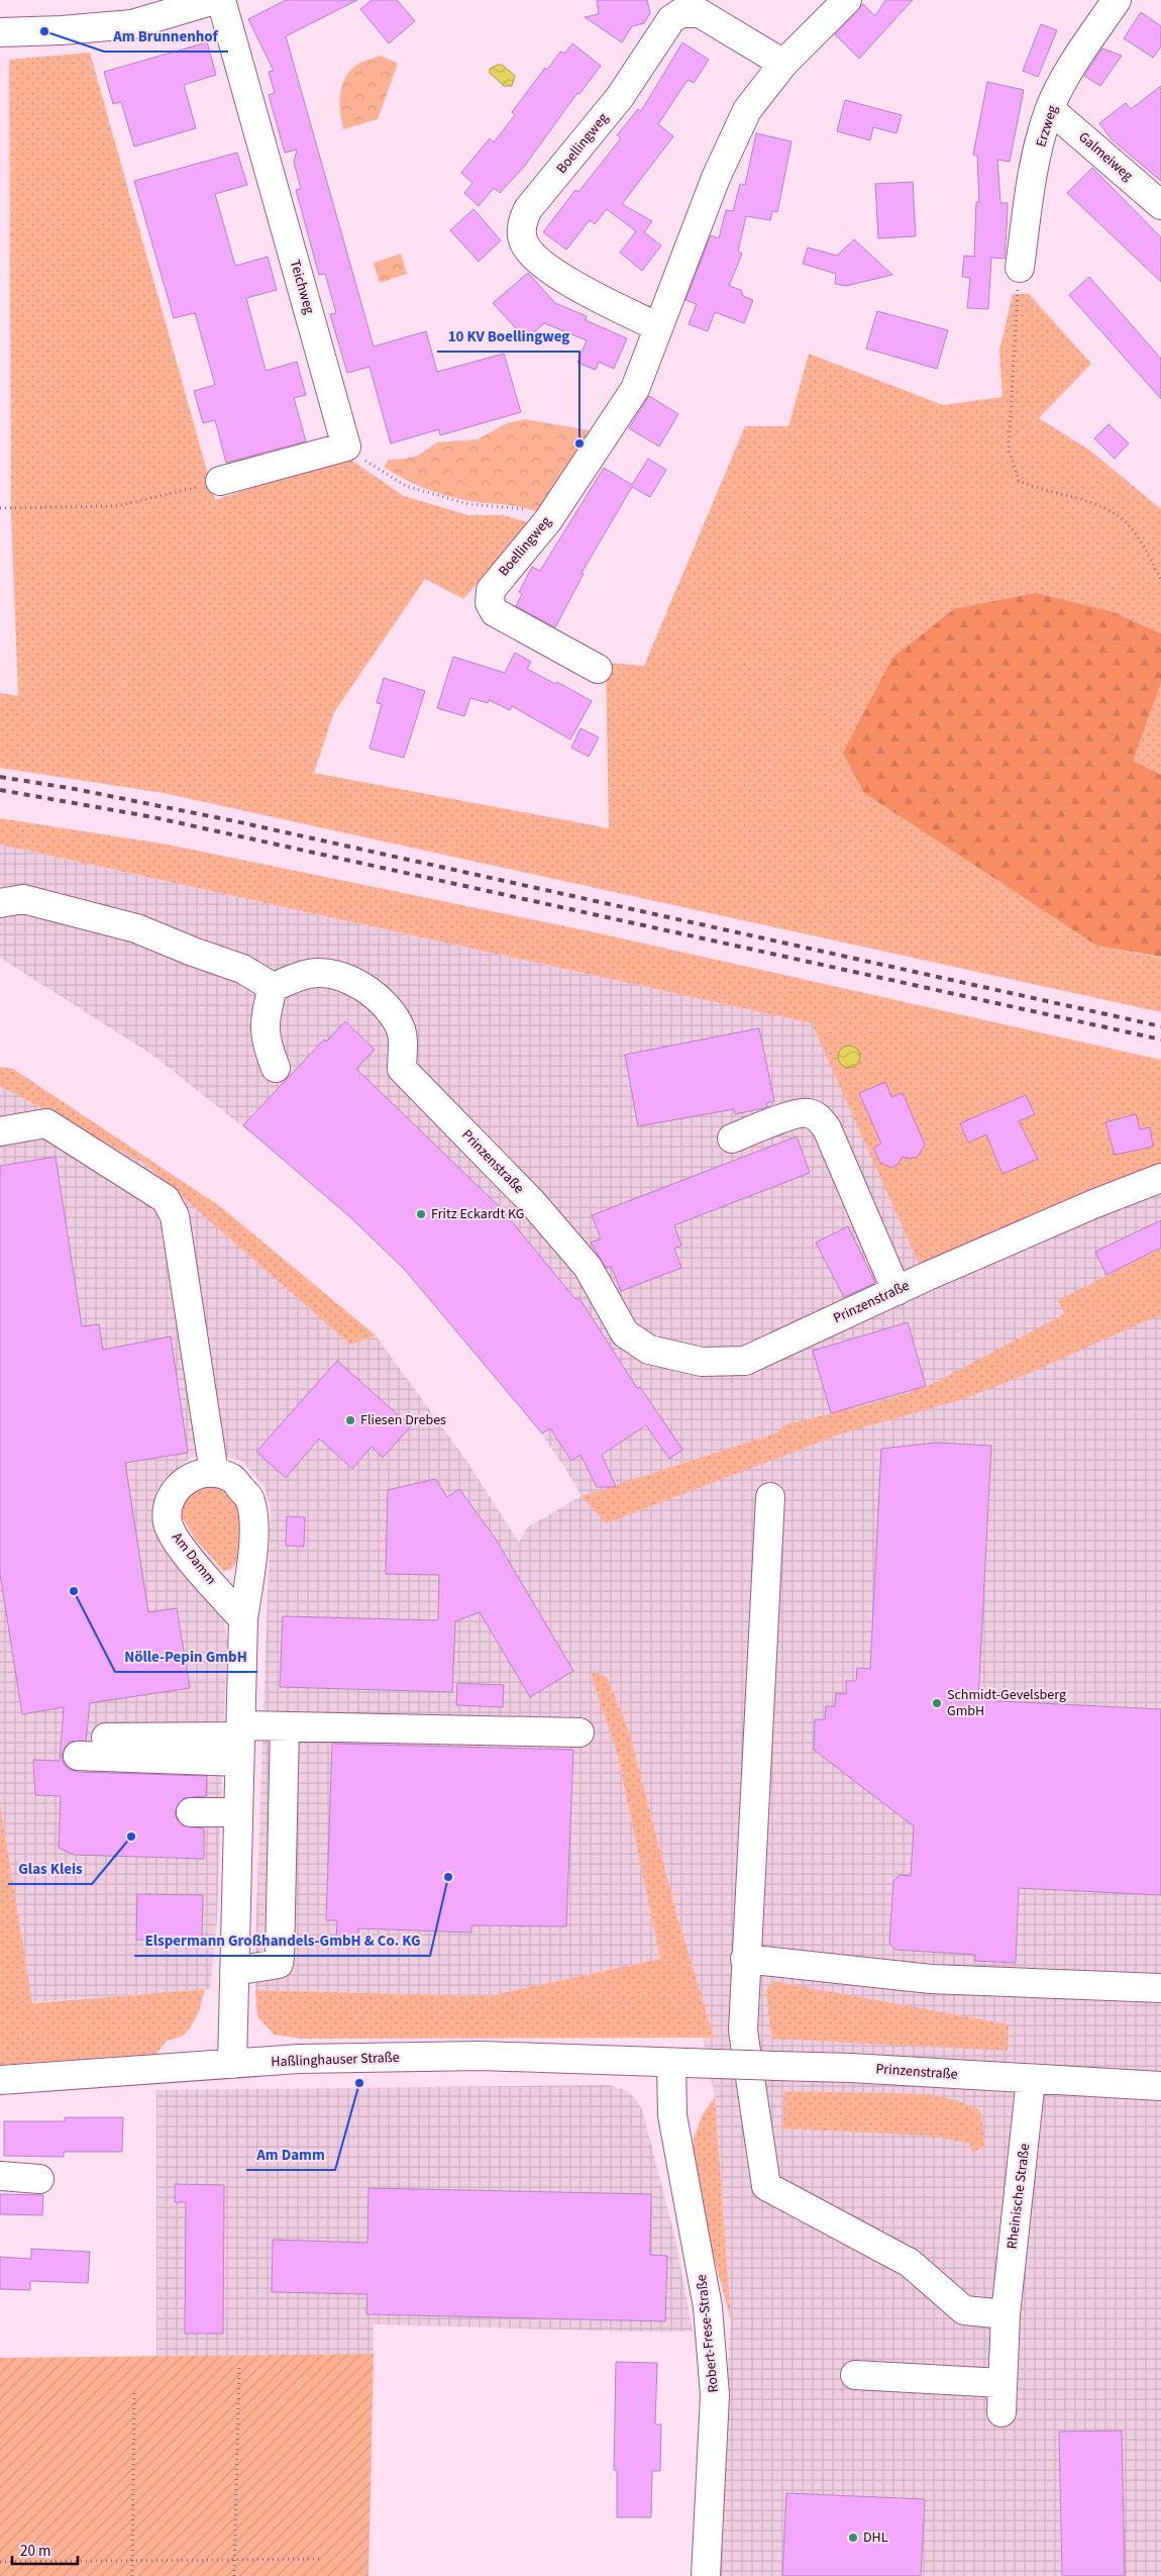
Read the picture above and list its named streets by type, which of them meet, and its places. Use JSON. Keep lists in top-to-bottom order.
{
  "streets": {
    "street": [
      "Erzweg",
      "Boellingweg",
      "Galmeiweg",
      "Teichweg",
      "Prinzenstraße",
      "Am Damm",
      "Haßlinghauser Straße",
      "Rheinische Straße",
      "Robert-Frese-Straße"
    ]
  },
  "crossings": [
    ["Erzweg", "Galmeiweg"],
    ["Prinzenstraße", "Haßlinghauser Straße"],
    ["Prinzenstraße", "Rheinische Straße"],
    ["Prinzenstraße", "Robert-Frese-Straße"],
    ["Haßlinghauser Straße", "Robert-Frese-Straße"]
  ],
  "places": [
    "Am Brunnenhof",
    "10 KV Boellingweg",
    "Fritz Eckardt KG",
    "Fliesen Drebes",
    "Nölle-Pepin GmbH",
    "Schmidt-Gevelsberg GmbH",
    "Glas Kleis",
    "Elspermann Großhandels-GmbH & Co. KG",
    "Am Damm",
    "DHL"
  ],
  "scale_bar": "20 m"
}
